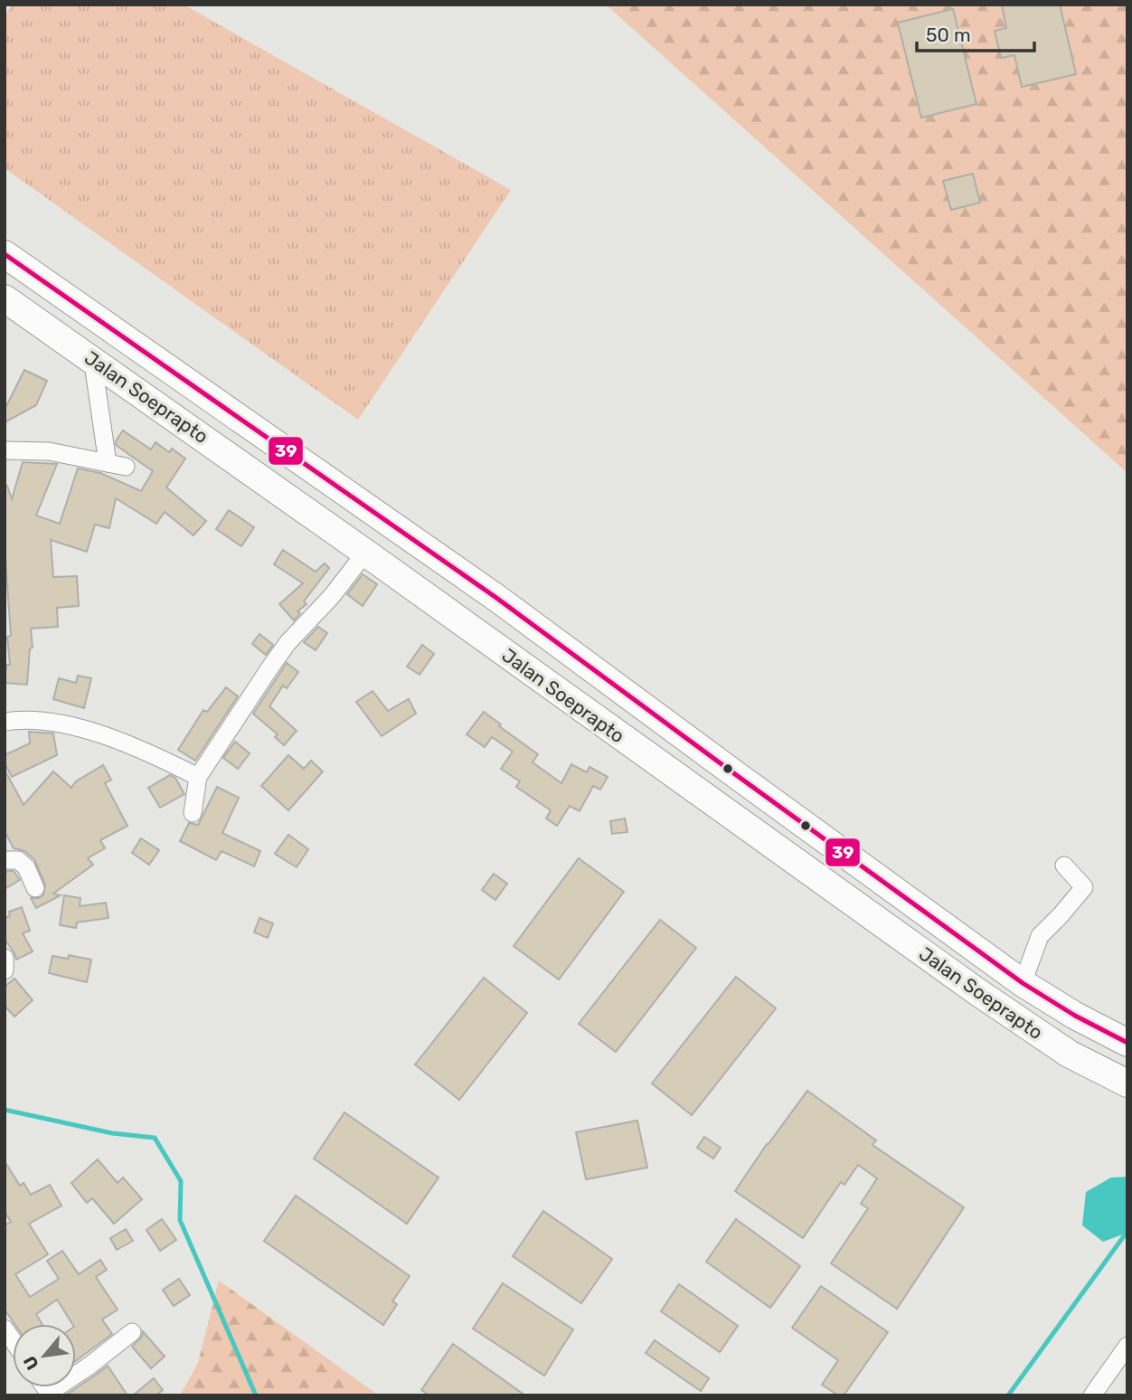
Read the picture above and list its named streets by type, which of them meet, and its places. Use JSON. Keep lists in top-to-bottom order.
{
  "streets": {
    "highway": ["Jalan Soeprapto"]
  },
  "lines": ["transit line 39"],
  "scale_bar": "50 m",
  "north": "bottom left"
}
